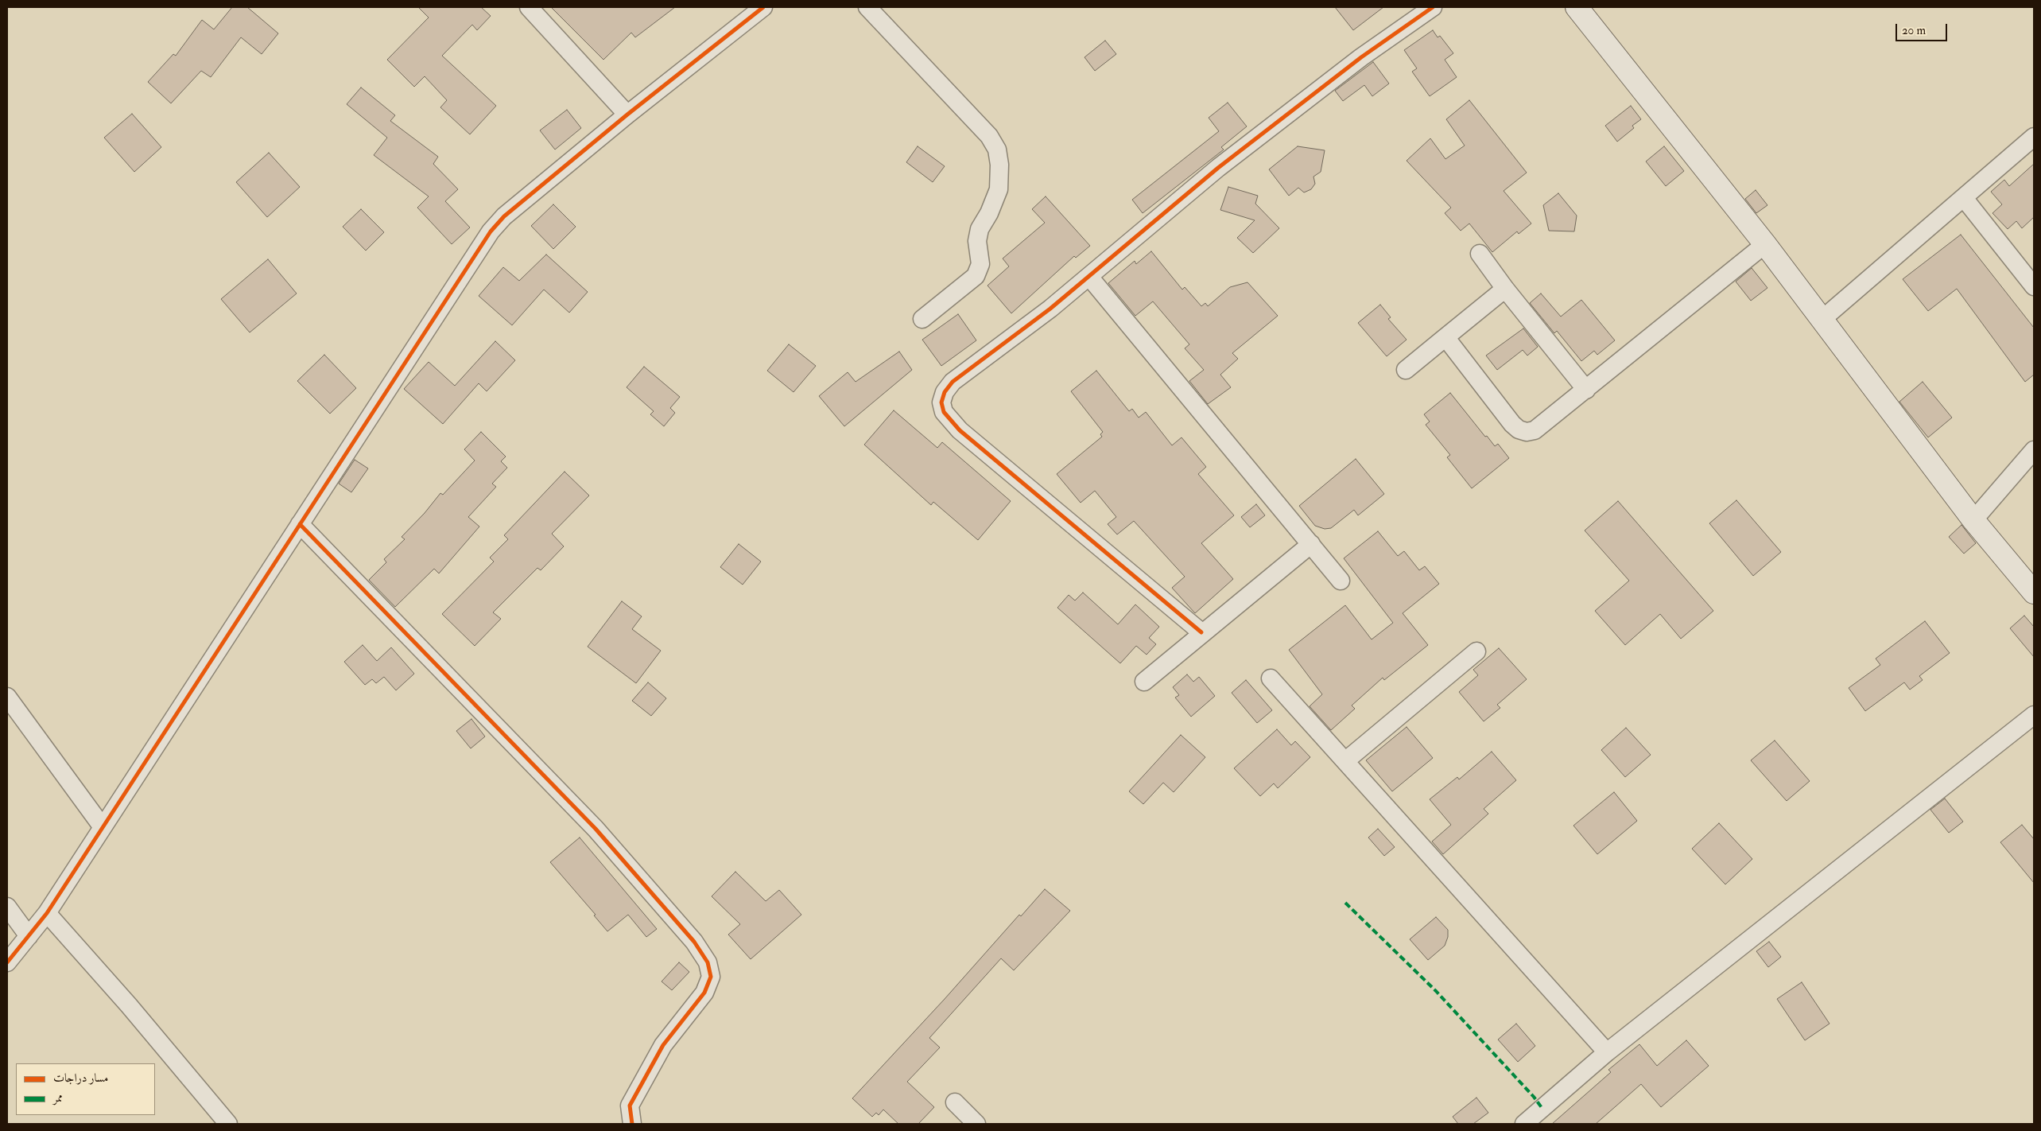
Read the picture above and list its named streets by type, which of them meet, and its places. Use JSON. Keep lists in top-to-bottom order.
{
  "legend": ["مسار دراجات", "ممر"],
  "scale_bar": "20 m"
}
